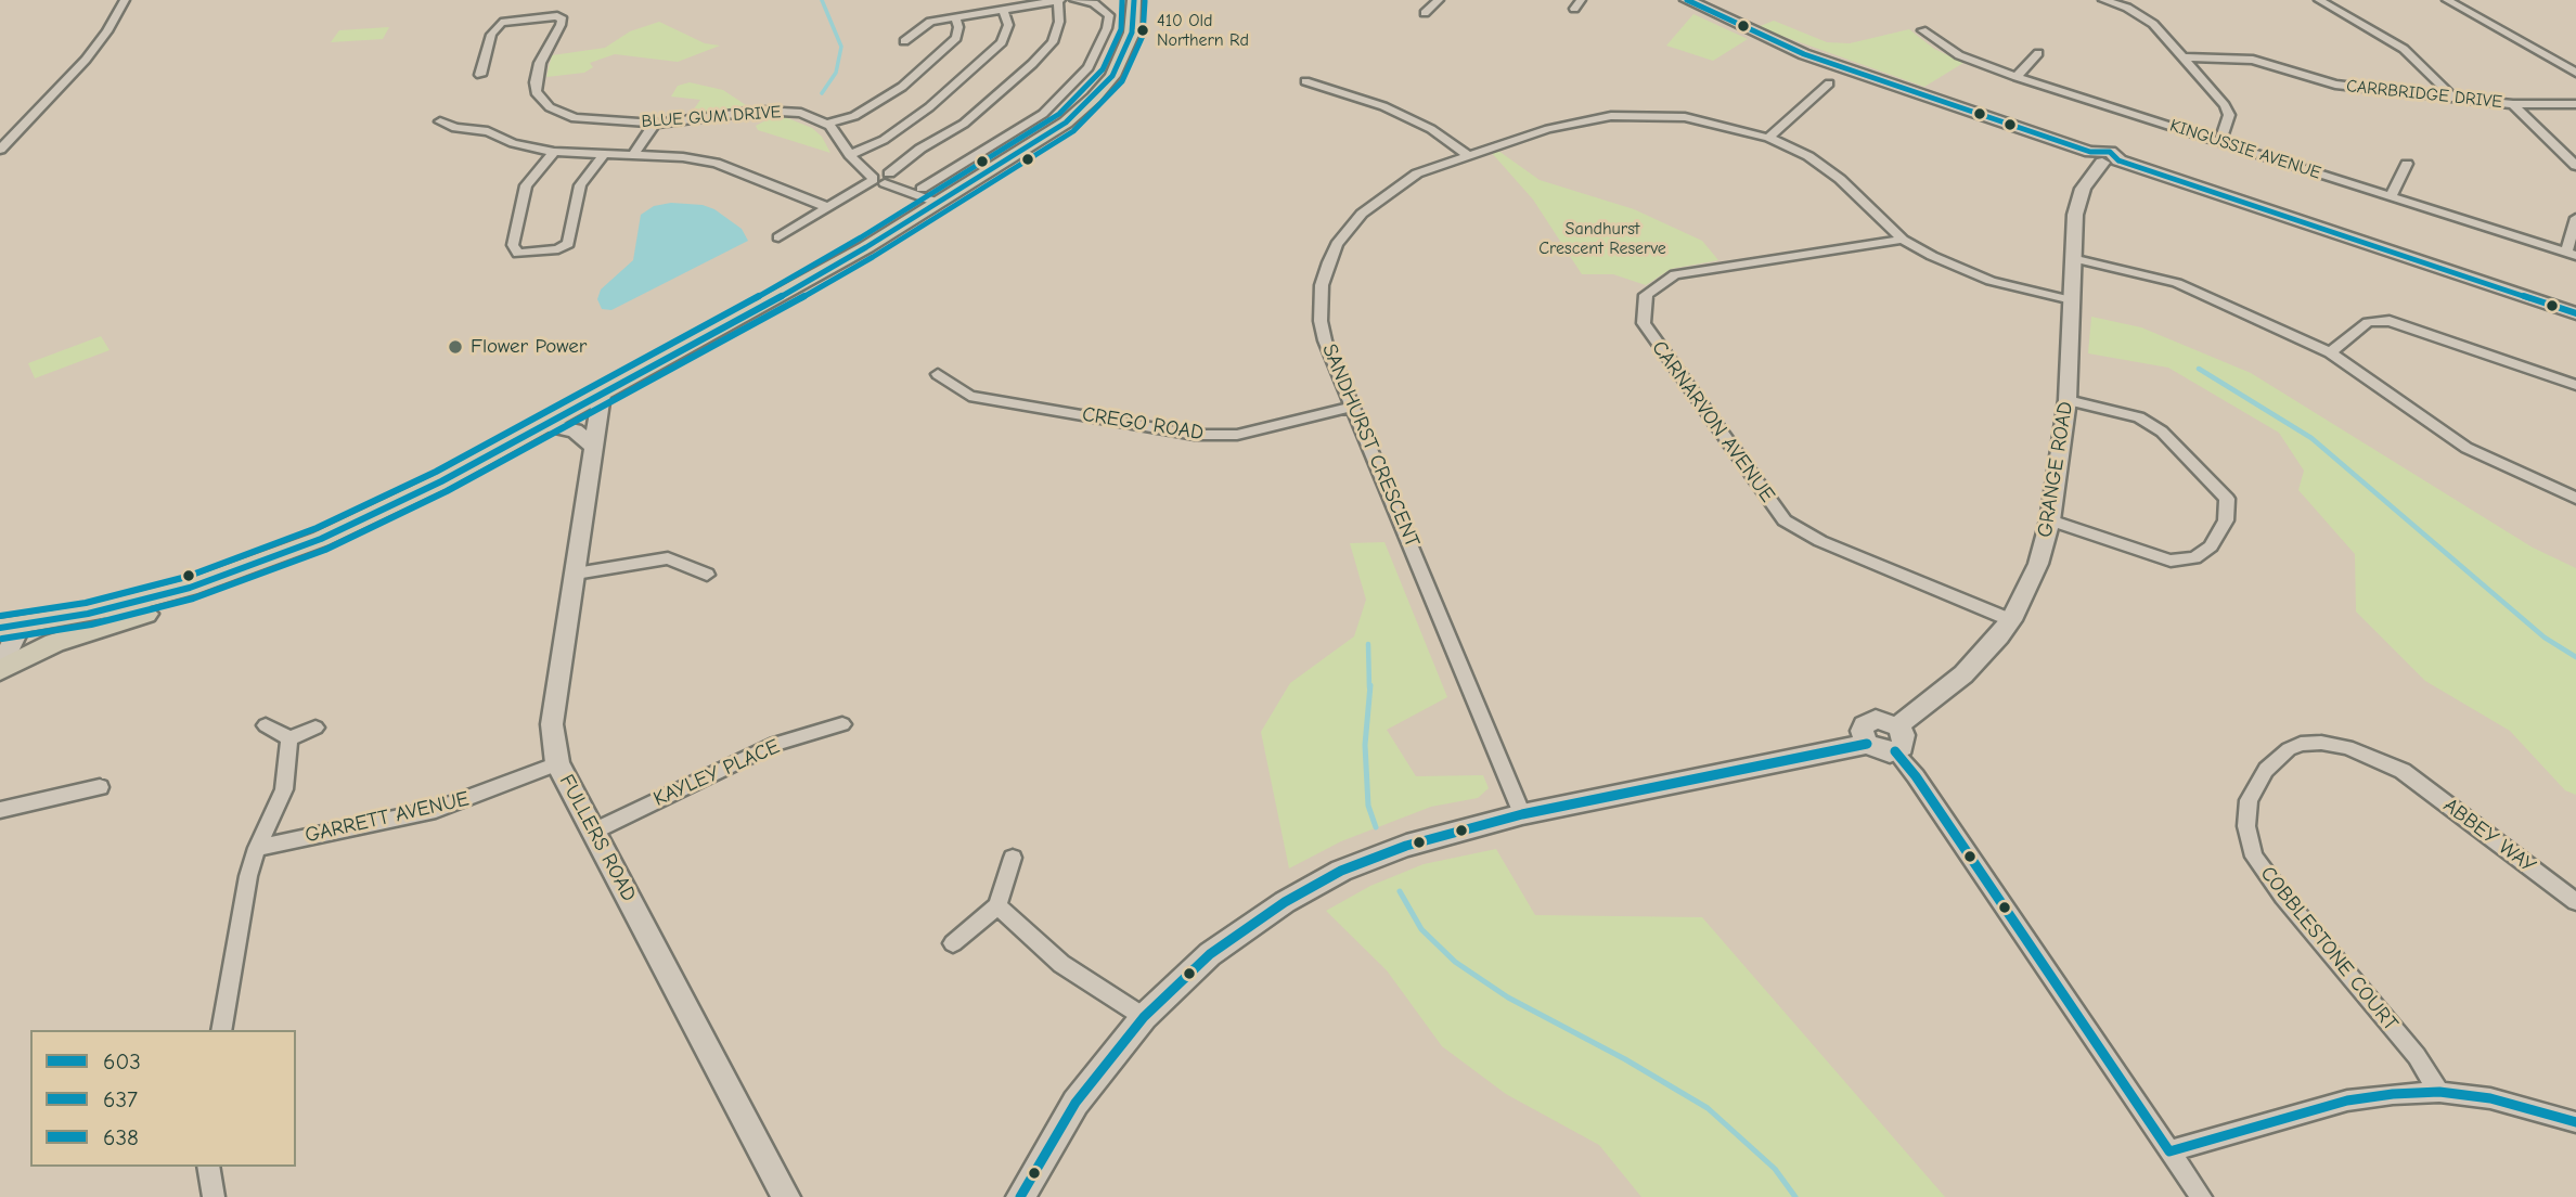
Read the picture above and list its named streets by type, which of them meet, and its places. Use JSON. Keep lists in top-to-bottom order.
{
  "streets": {
    "street": [
      "CARRBRIDGE DRIVE",
      "BLUE GUM DRIVE",
      "KINGUSSIE AVENUE",
      "CARNARVON AVENUE",
      "CREGO ROAD",
      "SANDHURST CRESCENT",
      "GRANGE ROAD",
      "KAYLEY PLACE",
      "GARRETT AVENUE",
      "ABBEY WAY",
      "FULLERS ROAD",
      "COBBLESTONE COURT"
    ]
  },
  "crossings": [
    ["CARNARVON AVENUE", "SANDHURST CRESCENT"],
    ["CARNARVON AVENUE", "GRANGE ROAD"],
    ["CREGO ROAD", "SANDHURST CRESCENT"],
    ["SANDHURST CRESCENT", "GRANGE ROAD"],
    ["KAYLEY PLACE", "FULLERS ROAD"],
    ["GARRETT AVENUE", "FULLERS ROAD"],
    ["ABBEY WAY", "COBBLESTONE COURT"]
  ],
  "parks": ["Sandhurst Crescent Reserve"],
  "places": ["410 Old Northern Rd", "Flower Power"],
  "lines": ["transit line 603", "transit line 637", "transit line 638"],
  "legend": ["603", "637", "638"]
}
